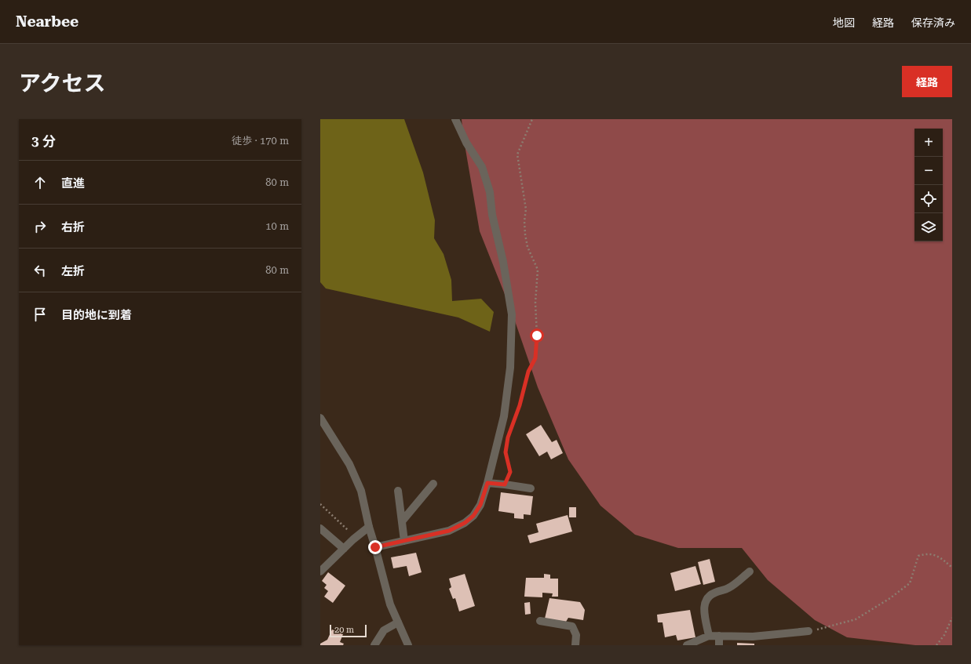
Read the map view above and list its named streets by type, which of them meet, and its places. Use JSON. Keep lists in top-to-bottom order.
{
  "scale_bar": "20 m",
  "page": {
    "header": "Nearbee",
    "nav": ["地図", "経路", "保存済み"],
    "title": "アクセス",
    "buttons": "経路",
    "heading": ["3 分", "徒歩 · 170 m"],
    "map_buttons": ["+", "−"],
    "list": [
      ["直進", "80 m"],
      ["右折", "10 m"],
      ["左折", "80 m"],
      "目的地に到着"
    ],
    "scale": "20 m"
  }
}
